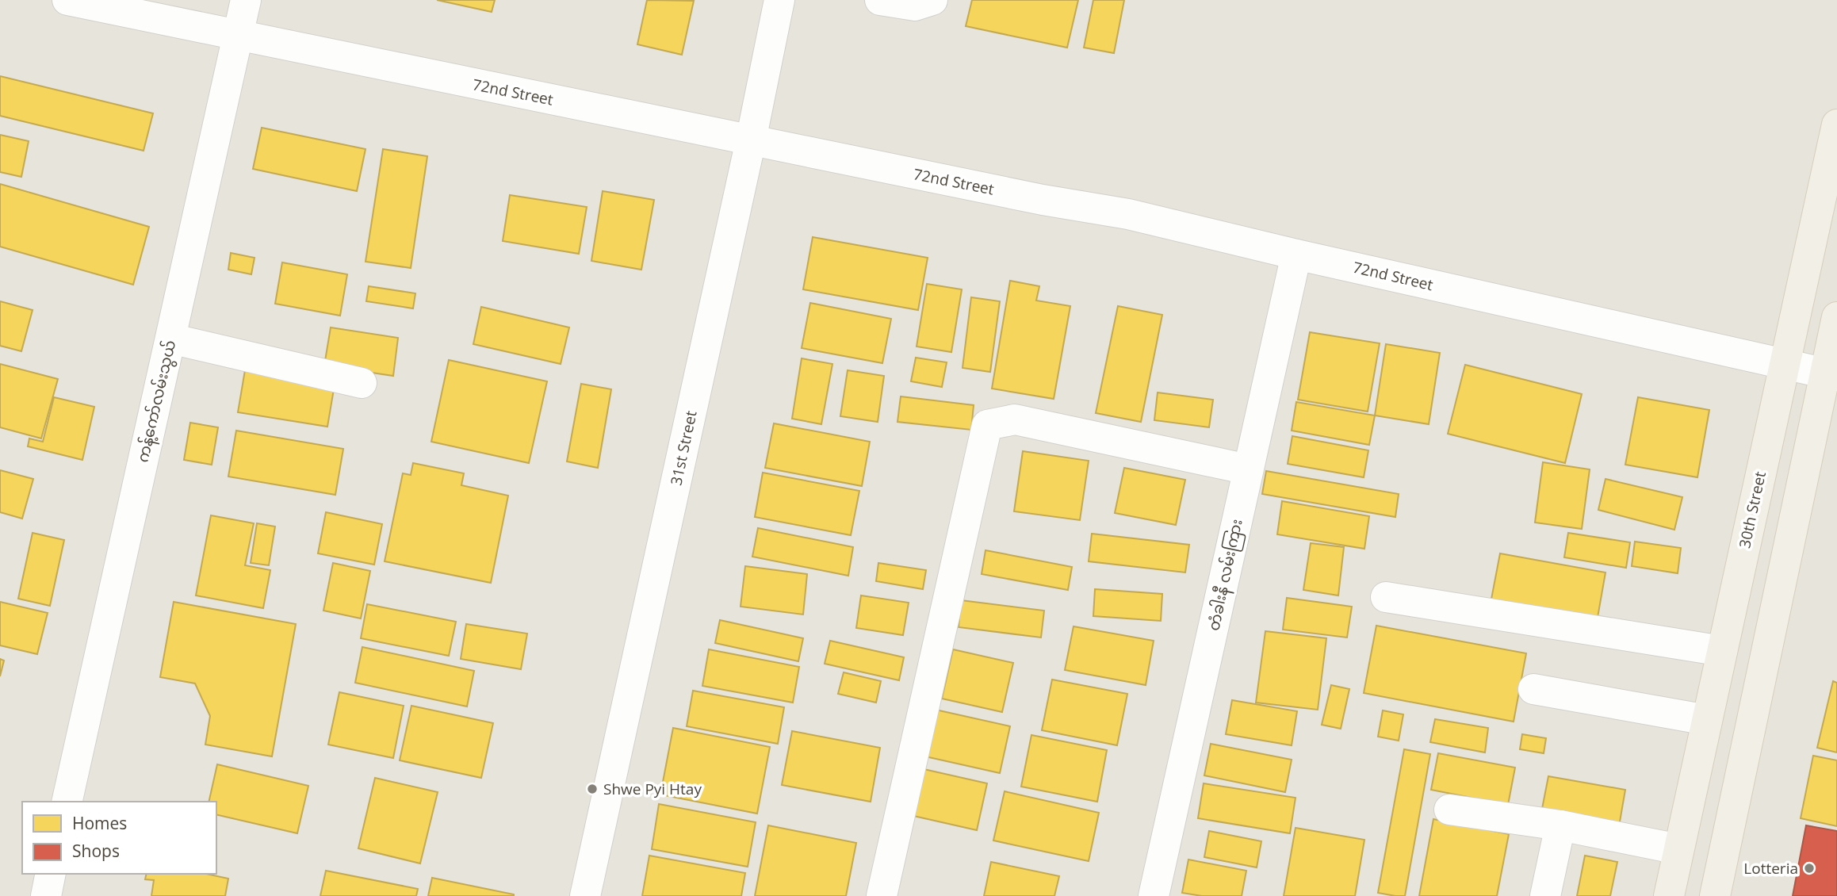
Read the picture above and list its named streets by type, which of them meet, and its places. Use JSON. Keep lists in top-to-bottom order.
{
  "streets": {
    "main road": ["30th Street"],
    "street": [
      "72nd Street",
      "ကန့်ကော်လမ်းသွယ်",
      "31st Street",
      "တံခါးနီ လမ်းကြား"
    ]
  },
  "crossings": [
    ["72nd Street", "ကန့်ကော်လမ်းသွယ်"],
    ["72nd Street", "31st Street"],
    ["72nd Street", "30th Street"],
    ["72nd Street", "တံခါးနီ လမ်းကြား"]
  ],
  "places": ["Shwe Pyi Htay", "Lotteria"],
  "legend": ["Homes", "Shops"]
}
